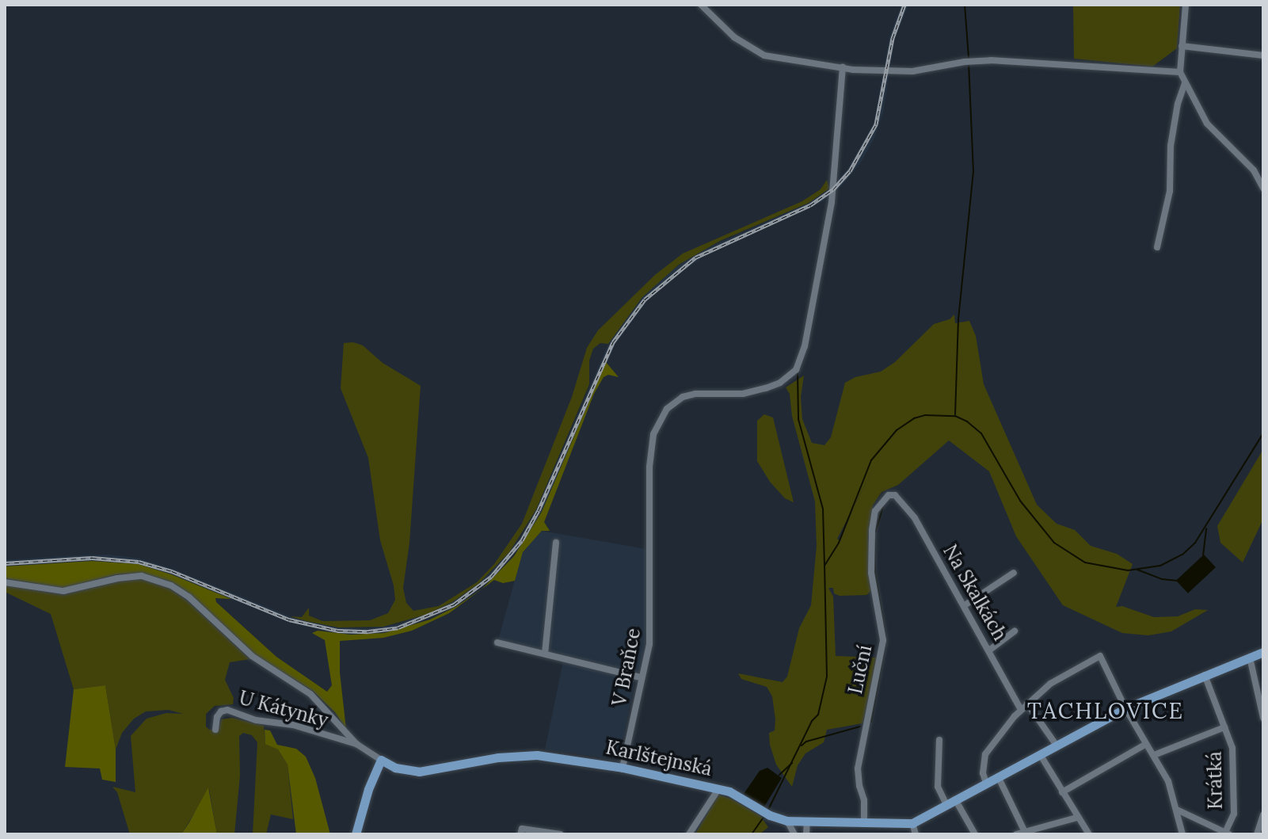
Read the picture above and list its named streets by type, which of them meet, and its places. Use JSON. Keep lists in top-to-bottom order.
{
  "streets": {
    "main road": ["Karlštejnská"],
    "street": [
      "Na Skalkách",
      "V Braňce",
      "Luční",
      "U Kátynky",
      "Krátká"
    ]
  },
  "crossings": [
    ["Na Skalkách", "Luční"],
    ["V Braňce", "Karlštejnská"],
    ["Luční", "Karlštejnská"],
    ["U Kátynky", "Karlštejnská"],
    ["Karlštejnská", "Krátká"]
  ],
  "districts": ["TACHLOVICE"]
}
